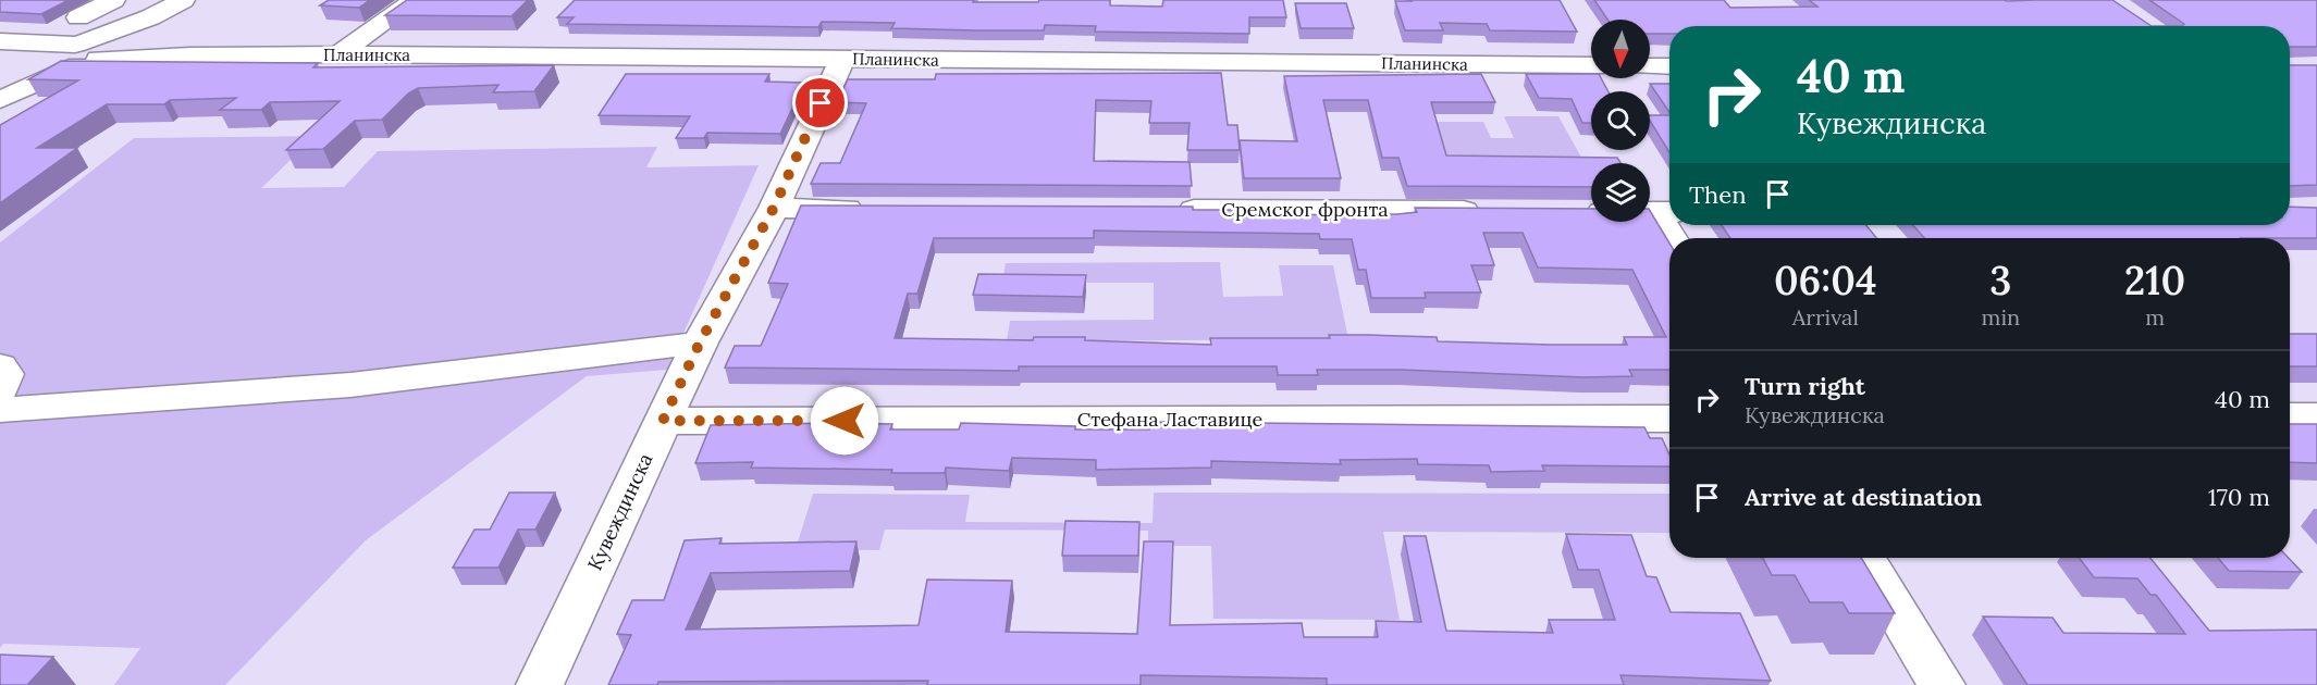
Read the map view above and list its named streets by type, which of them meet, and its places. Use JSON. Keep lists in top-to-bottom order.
{
  "streets": {
    "street": [
      "Планинска",
      "Сремског фронта",
      "Стефана Ластавице",
      "Кувеждинска"
    ]
  },
  "crossings": [
    ["Планинска", "Кувеждинска"],
    ["Стефана Ластавице", "Кувеждинска"]
  ],
  "north": "bottom",
  "page": {
    "turn": ["40 m", "Кувеждинска"],
    "then": "Then",
    "eta": [
      "06:04",
      "Arrival",
      "3",
      "min",
      "210",
      "m"
    ],
    "list": [
      {
        "name": "Turn right",
        "note": "Кувеждинска",
        "value": "40 m"
      },
      {
        "name": "Arrive at destination",
        "value": "170 m"
      }
    ]
  }
}
